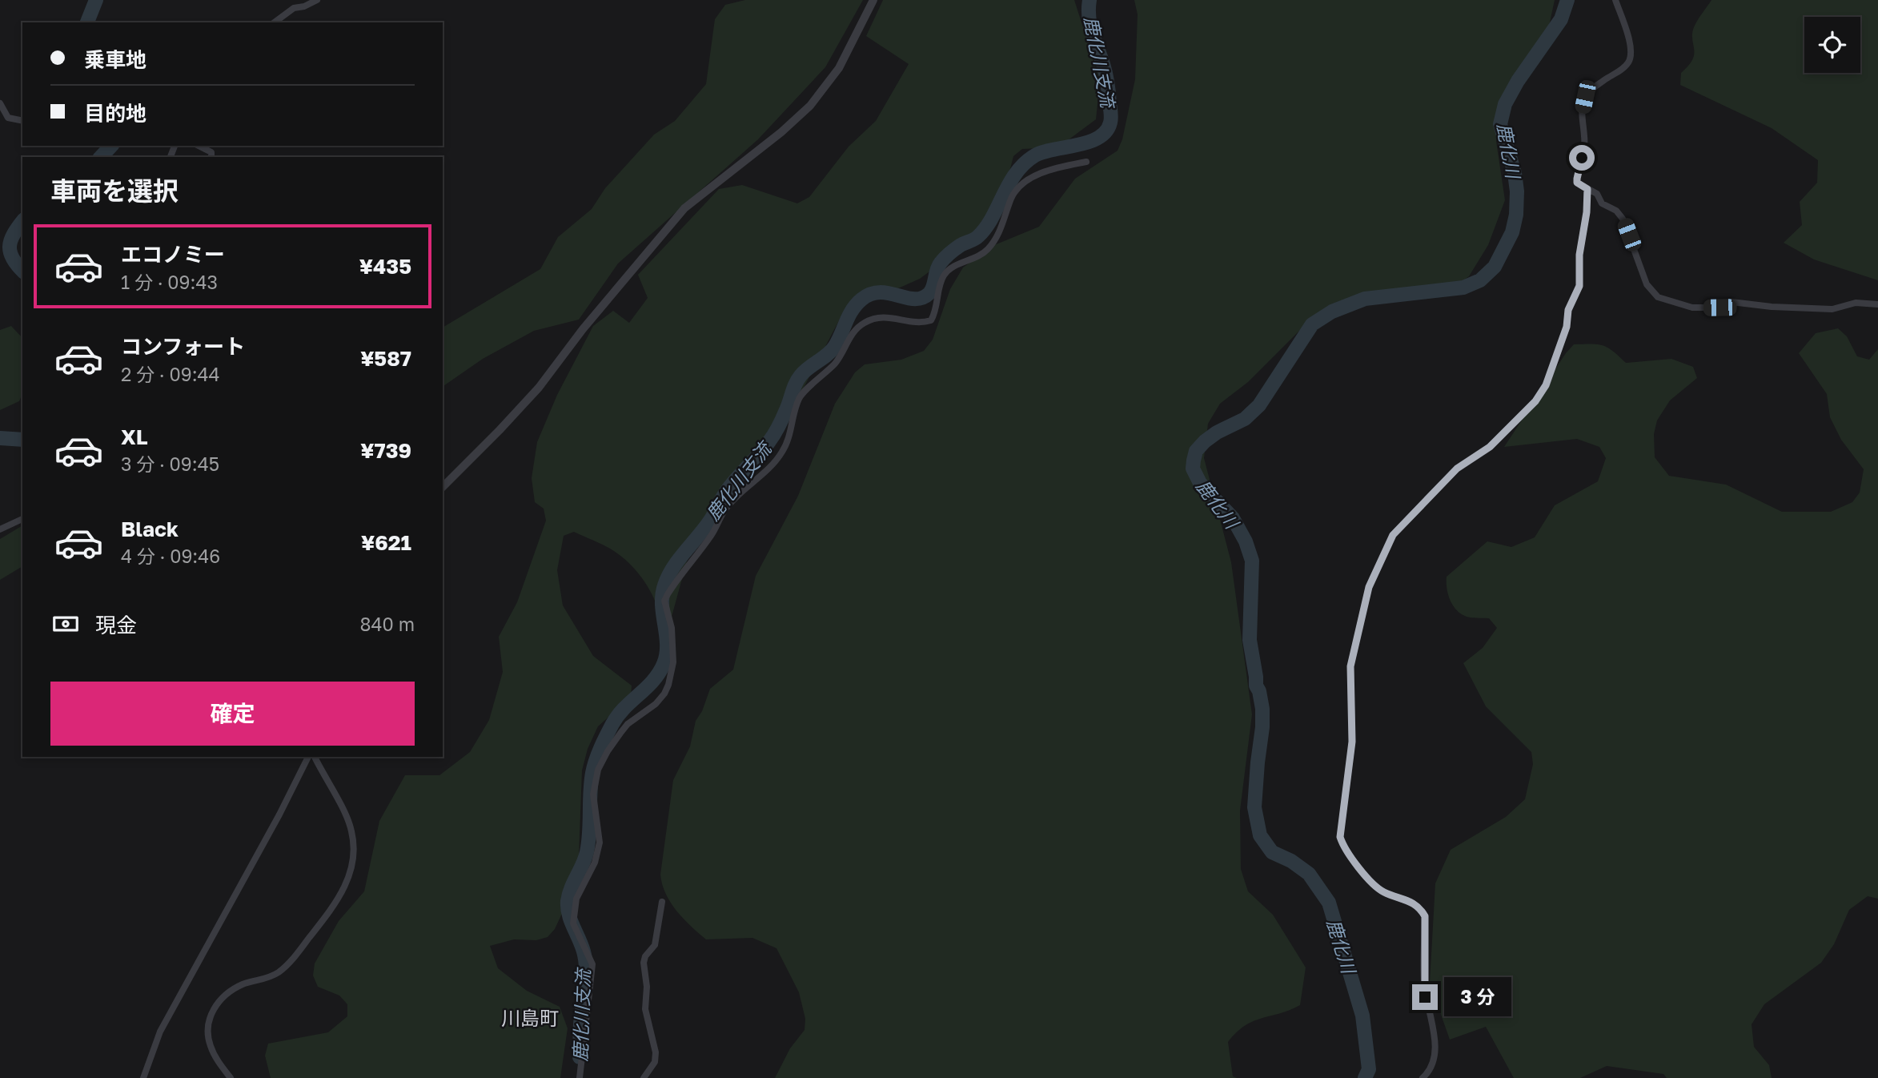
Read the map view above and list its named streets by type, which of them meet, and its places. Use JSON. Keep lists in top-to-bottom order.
{
  "districts": ["川島町"],
  "water": ["鹿化川支流", "鹿化川"],
  "page": {
    "banner": ["乗車地", "目的地"],
    "heading": "車両を選択",
    "list": [
      {
        "name": "エコノミー",
        "note": "1 分 · 09:43",
        "value": "¥435"
      },
      {
        "name": "コンフォート",
        "note": "2 分 · 09:44",
        "value": "¥587"
      },
      {
        "name": "XL",
        "note": "3 分 · 09:45",
        "value": "¥739"
      },
      {
        "name": "Black",
        "note": "4 分 · 09:46",
        "value": "¥621"
      }
    ],
    "pay": ["現金", "840 m"],
    "buttons": "確定",
    "bubble": "3 分"
  }
}
